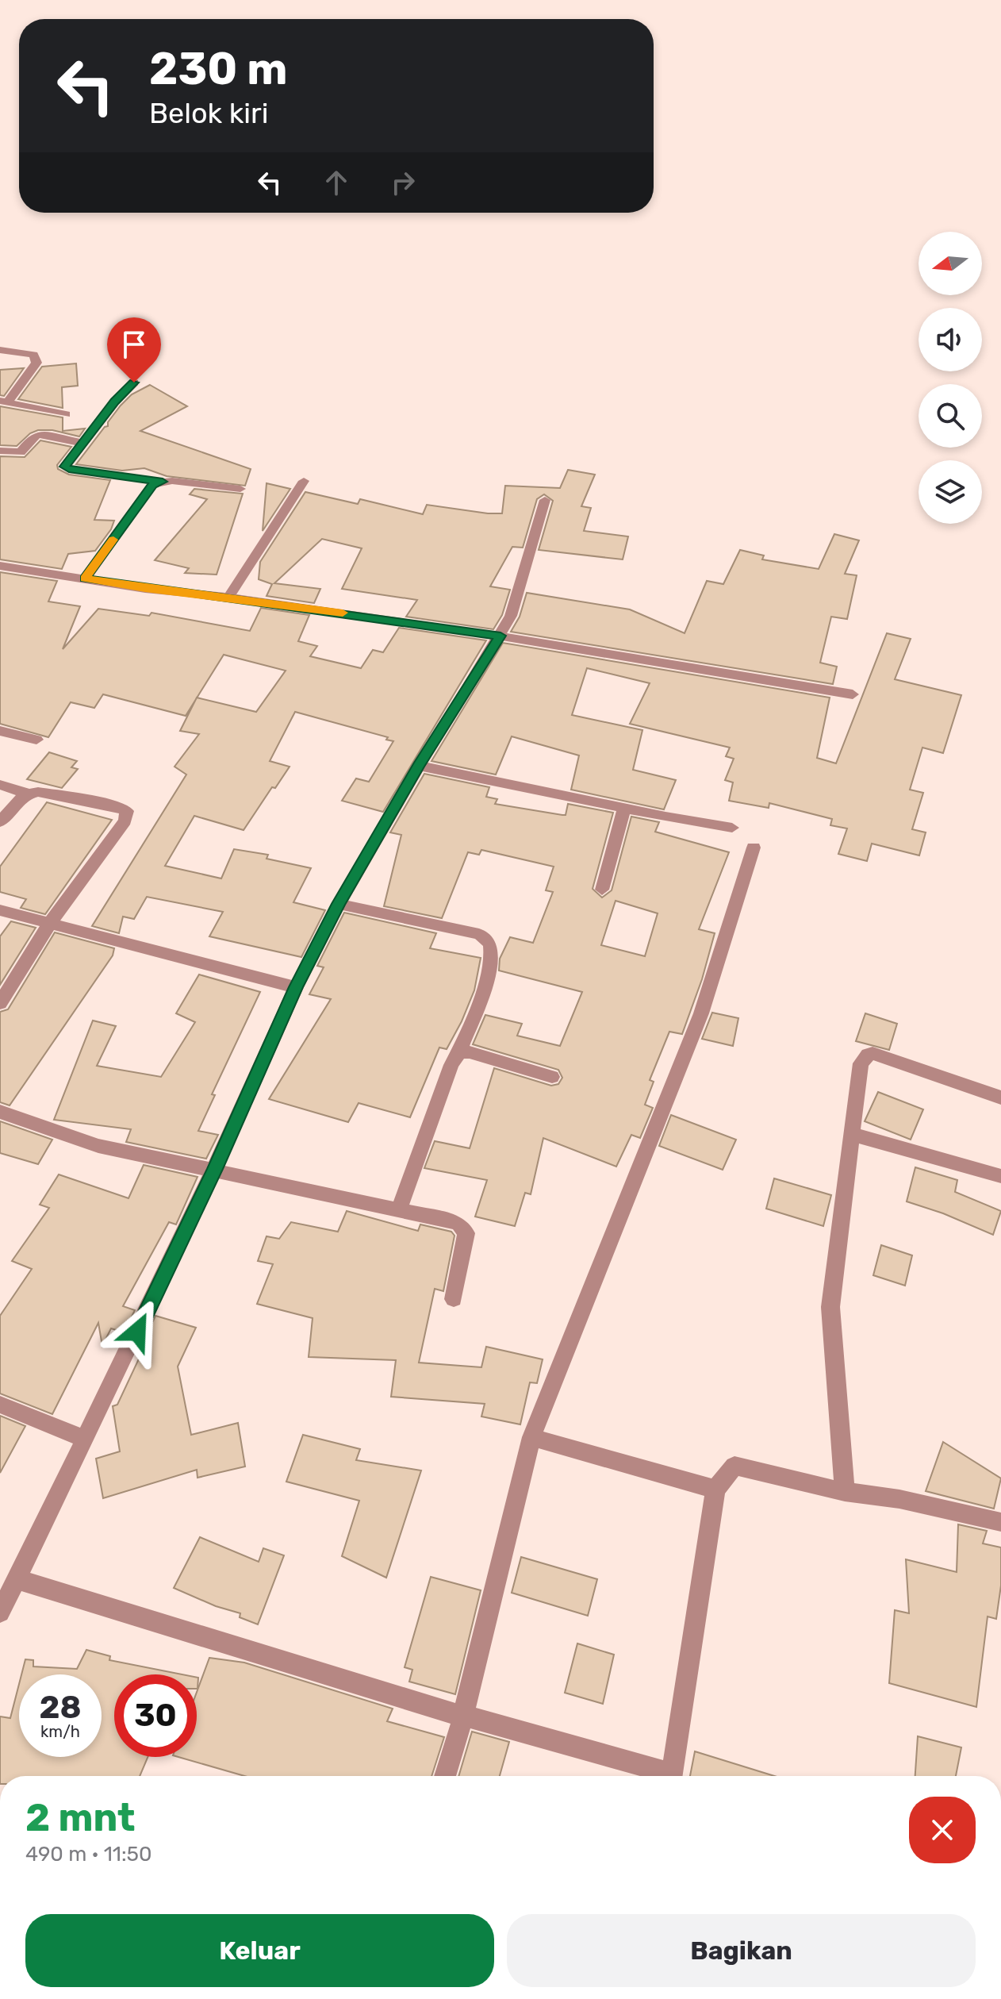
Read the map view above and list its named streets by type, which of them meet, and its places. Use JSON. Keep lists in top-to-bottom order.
{
  "north": "left",
  "page": {
    "turn": ["230 m", "Belok kiri"],
    "speed": "28 km/h",
    "limit": "30",
    "heading": ["2 mnt", "490 m · 11:50"],
    "buttons": ["Keluar", "Bagikan"]
  }
}
